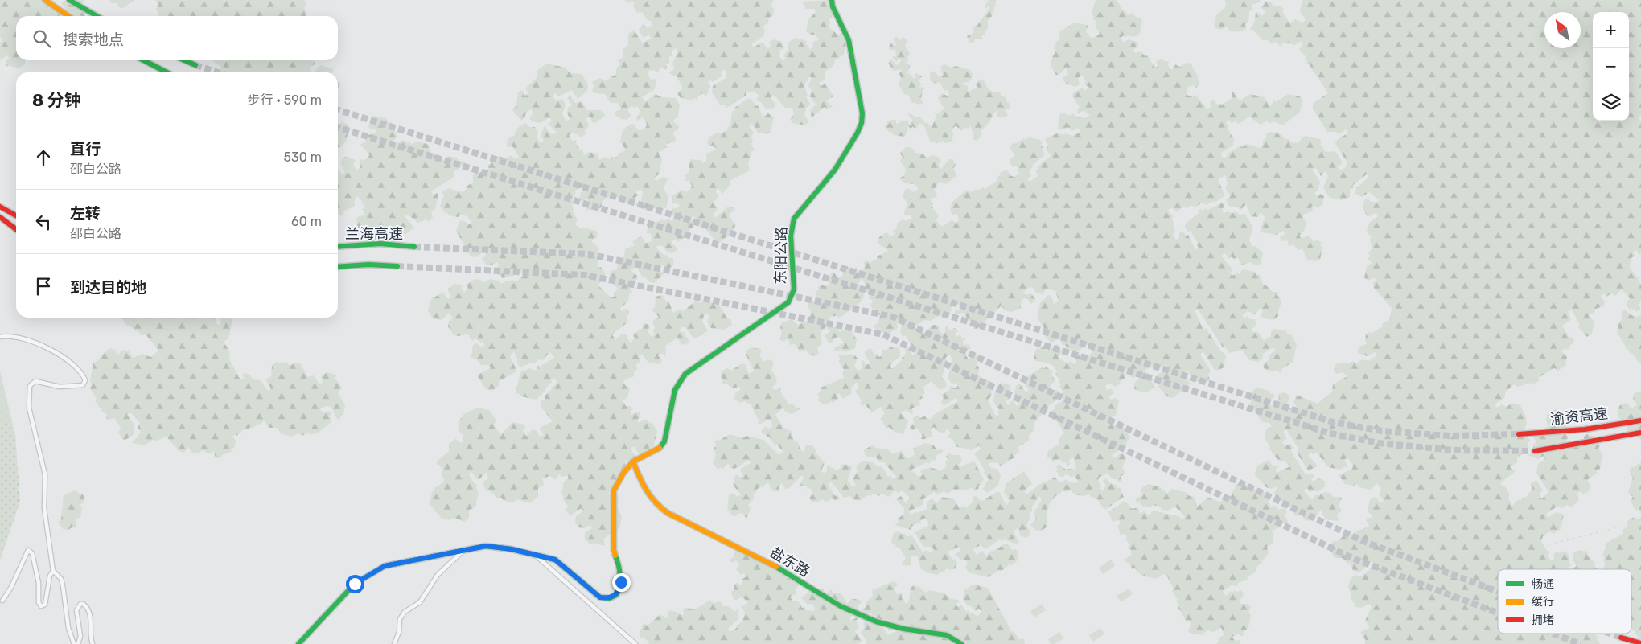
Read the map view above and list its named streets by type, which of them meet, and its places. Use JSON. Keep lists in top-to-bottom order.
{
  "streets": {
    "main road": [
      "兰海高速",
      "东阳公路",
      "渝资高速",
      "盐东路"
    ]
  },
  "crossings": [
    ["东阳公路", "盐东路"]
  ],
  "legend": ["畅通", "缓行", "拥堵"],
  "north": "top left",
  "page": {
    "map_buttons": ["+", "−"],
    "search": "搜索地点",
    "heading": ["8 分钟", "步行 · 590 m"],
    "list": [
      ["直行", "邵白公路", "530 m"],
      ["左转", "邵白公路", "60 m"],
      "到达目的地"
    ]
  }
}
